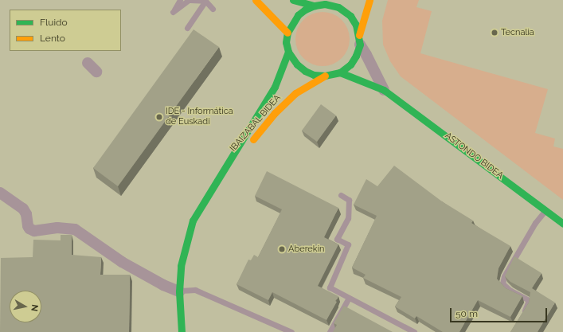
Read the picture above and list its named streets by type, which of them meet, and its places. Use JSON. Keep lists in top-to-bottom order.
{
  "streets": {
    "street": ["IBAIZABAL BIDEA", "ASTONDO BIDEA"]
  },
  "crossings": [
    ["IBAIZABAL BIDEA", "ASTONDO BIDEA"]
  ],
  "places": ["Tecnalia", "IDE - Informática de Euskadi", "Aberekin"],
  "legend": ["Fluido", "Lento"],
  "scale_bar": "50 m",
  "north": "right"
}
